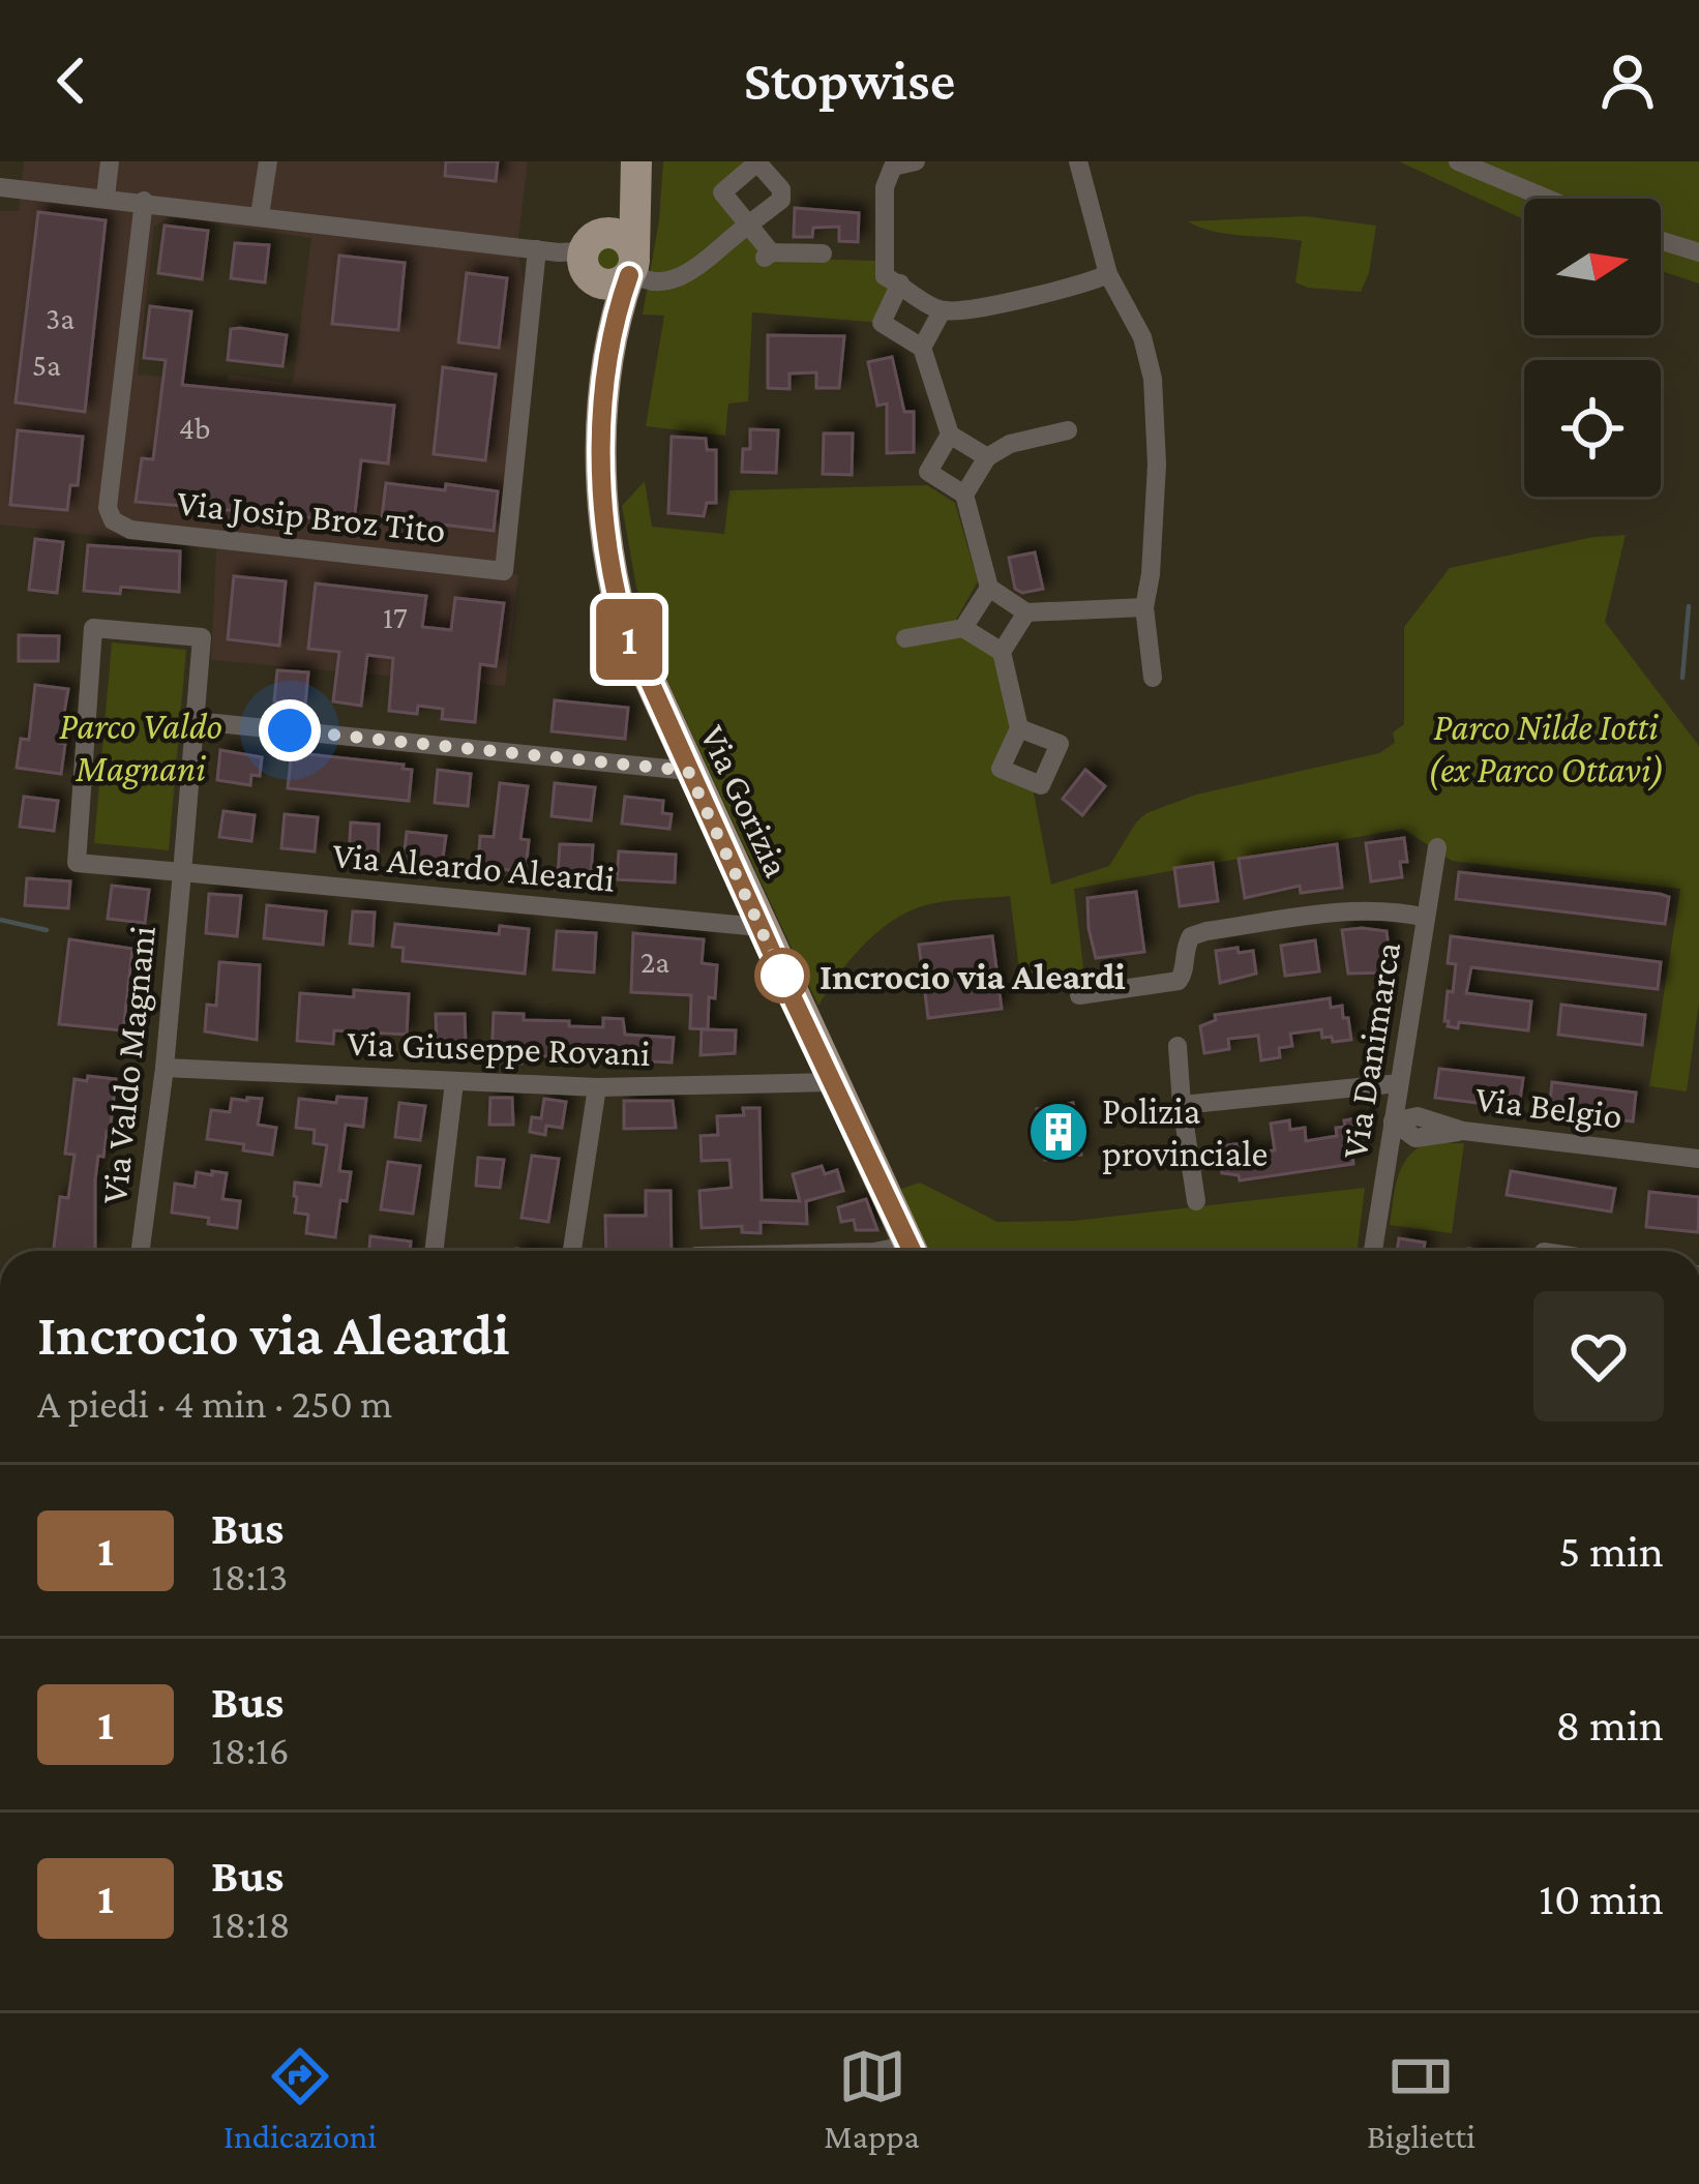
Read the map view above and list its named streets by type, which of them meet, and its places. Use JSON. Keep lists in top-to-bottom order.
{
  "streets": {
    "main road": ["Via Gorizia"],
    "street": [
      "Via Josip Broz Tito",
      "Via Aleardo Aleardi",
      "Via Giuseppe Rovani",
      "Via Danimarca",
      "Via Valdo Magnani",
      "Via Belgio"
    ]
  },
  "crossings": [
    ["Via Gorizia", "Via Aleardo Aleardi"],
    ["Via Gorizia", "Via Giuseppe Rovani"],
    ["Via Aleardo Aleardi", "Via Valdo Magnani"],
    ["Via Giuseppe Rovani", "Via Valdo Magnani"],
    ["Via Danimarca", "Via Belgio"]
  ],
  "parks": ["Parco Valdo Magnani", "Parco Nilde Iotti (ex Parco Ottavi)"],
  "places": {
    "other": ["Incrocio via Aleardi"],
    "building": ["Polizia provinciale"]
  },
  "lines": ["bus line 1"],
  "house_numbers": [
    "3a",
    "5a",
    "4b",
    "17",
    "2a"
  ],
  "north": "right",
  "page": {
    "header": "Stopwise",
    "on_map": "1",
    "heading": ["Incrocio via Aleardi", "A piedi · 4 min · 250 m"],
    "list": [
      {
        "mark": "1",
        "name": "Bus",
        "note": "18:13",
        "value": "5 min"
      },
      {
        "mark": "1",
        "name": "Bus",
        "note": "18:16",
        "value": "8 min"
      },
      {
        "mark": "1",
        "name": "Bus",
        "note": "18:18",
        "value": "10 min"
      }
    ],
    "tabs": ["Indicazioni", "Mappa", "Biglietti"]
  }
}
